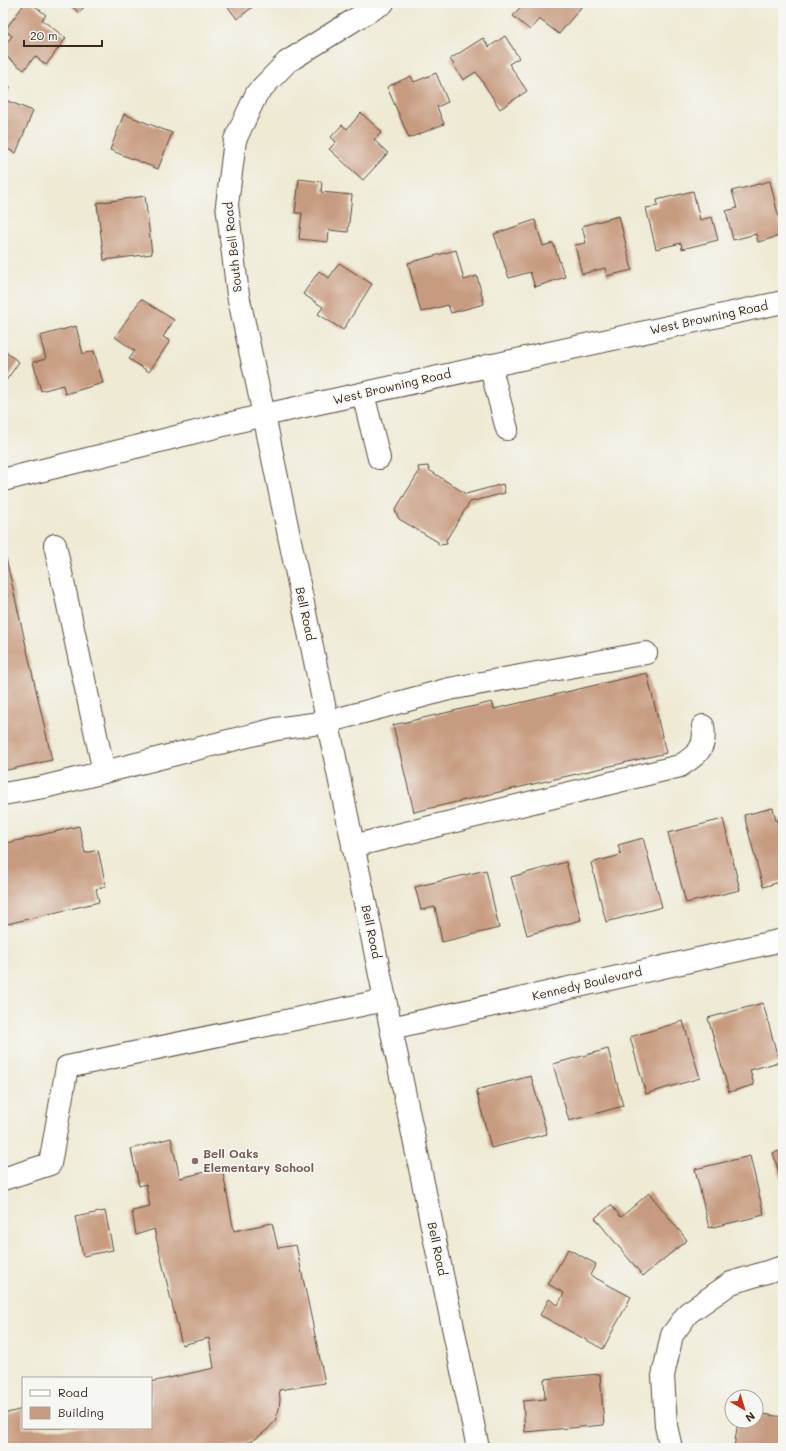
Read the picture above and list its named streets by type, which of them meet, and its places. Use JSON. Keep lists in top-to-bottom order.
{
  "streets": {
    "street": [
      "South Bell Road",
      "West Browning Road",
      "Bell Road",
      "Kennedy Boulevard"
    ]
  },
  "crossings": [
    ["South Bell Road", "West Browning Road"],
    ["South Bell Road", "Bell Road"],
    ["West Browning Road", "Bell Road"],
    ["Bell Road", "Kennedy Boulevard"]
  ],
  "places": ["Bell Oaks Elementary School"],
  "legend": ["Road", "Building"],
  "scale_bar": "20 m",
  "north": "bottom right"
}
